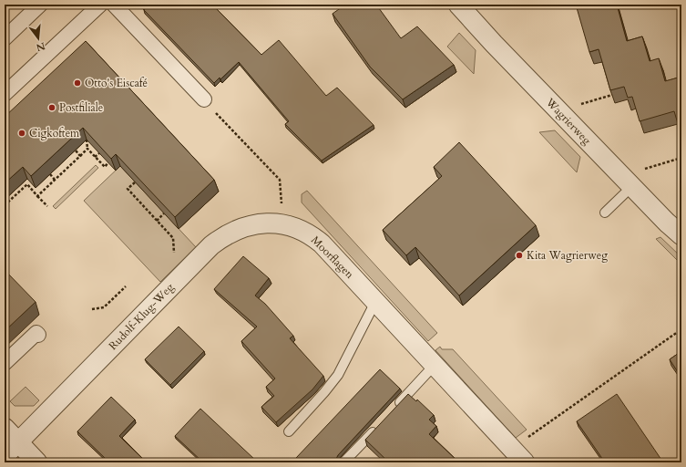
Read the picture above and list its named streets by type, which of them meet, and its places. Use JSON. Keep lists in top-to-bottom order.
{
  "streets": {
    "street": ["Wagrierweg", "Moorflagen", "Rudolf-Klug-Weg"]
  },
  "crossings": [
    ["Moorflagen", "Rudolf-Klug-Weg"]
  ],
  "places": [
    "Otto's Eiscafé",
    "Postfiliale",
    "Cigkoftem",
    "Kita Wagrierweg"
  ],
  "north": "bottom"
}
